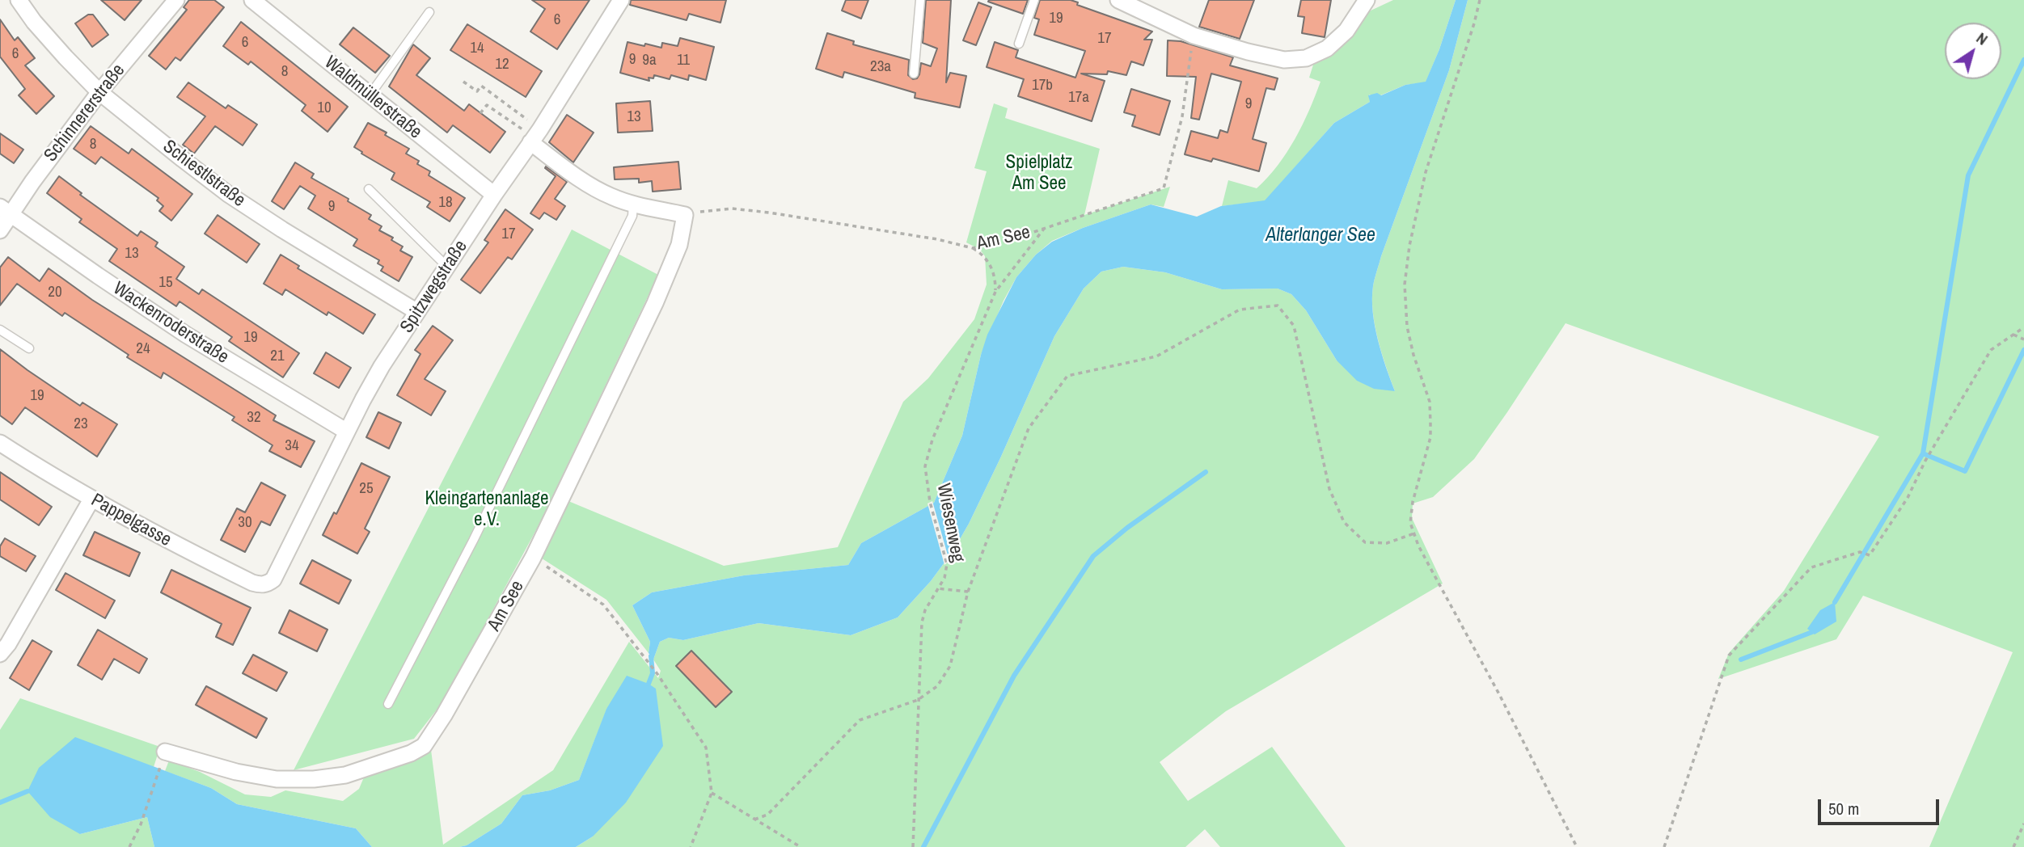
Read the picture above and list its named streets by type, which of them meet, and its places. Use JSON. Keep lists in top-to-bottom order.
{
  "streets": {
    "street": [
      "Waldmüllerstraße",
      "Schinnererstraße",
      "Schiestlstraße",
      "Am See",
      "Spitzwegstraße",
      "Wackenroderstraße",
      "Pappelgasse"
    ],
    "path": ["Wiesenweg"]
  },
  "crossings": [
    ["Waldmüllerstraße", "Spitzwegstraße"],
    ["Schinnererstraße", "Schiestlstraße"],
    ["Schinnererstraße", "Wackenroderstraße"],
    ["Schiestlstraße", "Spitzwegstraße"],
    ["Am See", "Wiesenweg"],
    ["Spitzwegstraße", "Wackenroderstraße"],
    ["Spitzwegstraße", "Pappelgasse"]
  ],
  "water": ["Alterlanger See"],
  "parks": ["Spielplatz Am See", "Kleingartenanlage e.V."],
  "house_numbers": [
    "19",
    "6",
    "17",
    "6",
    "14",
    "6",
    "9",
    "9a",
    "11",
    "12",
    "23a",
    "8",
    "17b",
    "17a",
    "9",
    "10",
    "13",
    "8",
    "18",
    "9",
    "17",
    "13",
    "15",
    "20",
    "19",
    "24",
    "21",
    "19",
    "32",
    "23",
    "34",
    "25",
    "30"
  ],
  "scale_bar": "50 m",
  "north": "top right"
}
